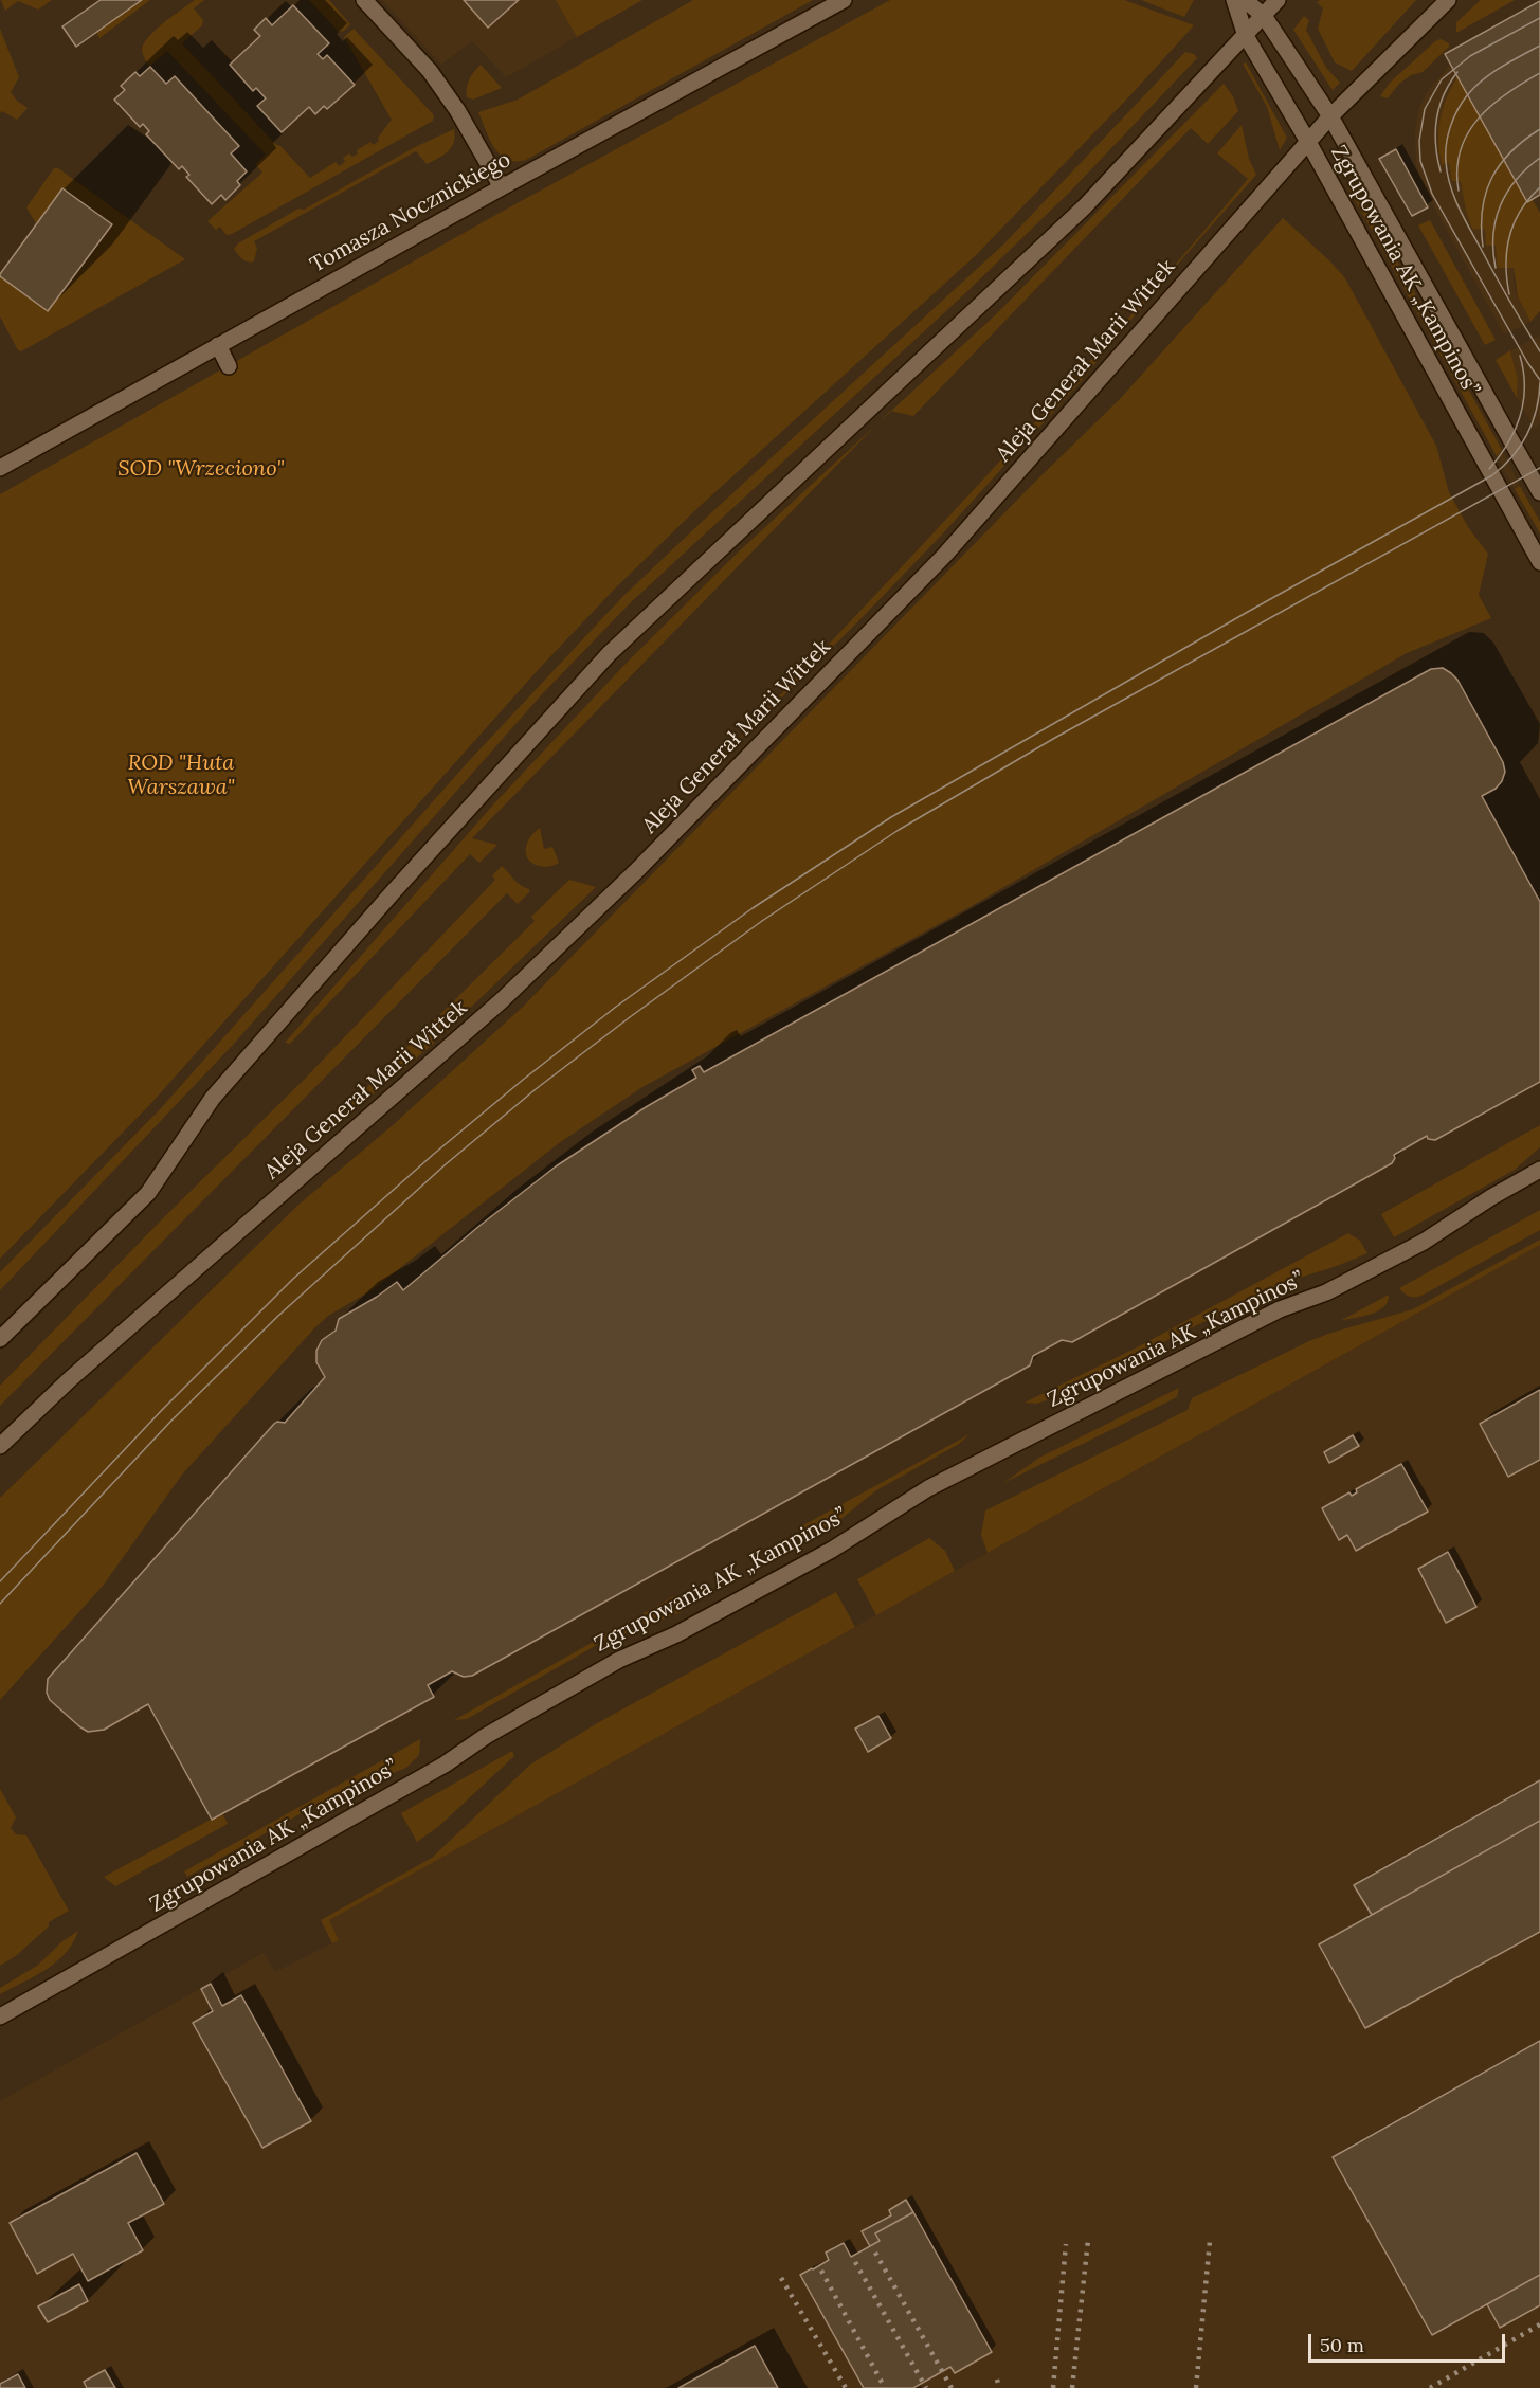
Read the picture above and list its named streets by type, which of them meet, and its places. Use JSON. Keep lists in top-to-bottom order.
{
  "streets": {
    "street": ["Tomasza Nocznickiego", "Zgrupowania AK „Kampinos”", "Aleja Generał Marii Wittek"]
  },
  "crossings": [
    ["Zgrupowania AK „Kampinos”", "Aleja Generał Marii Wittek"]
  ],
  "parks": ["SOD \"Wrzeciono\"", "ROD \"Huta Warszawa\""],
  "scale_bar": "50 m"
}
